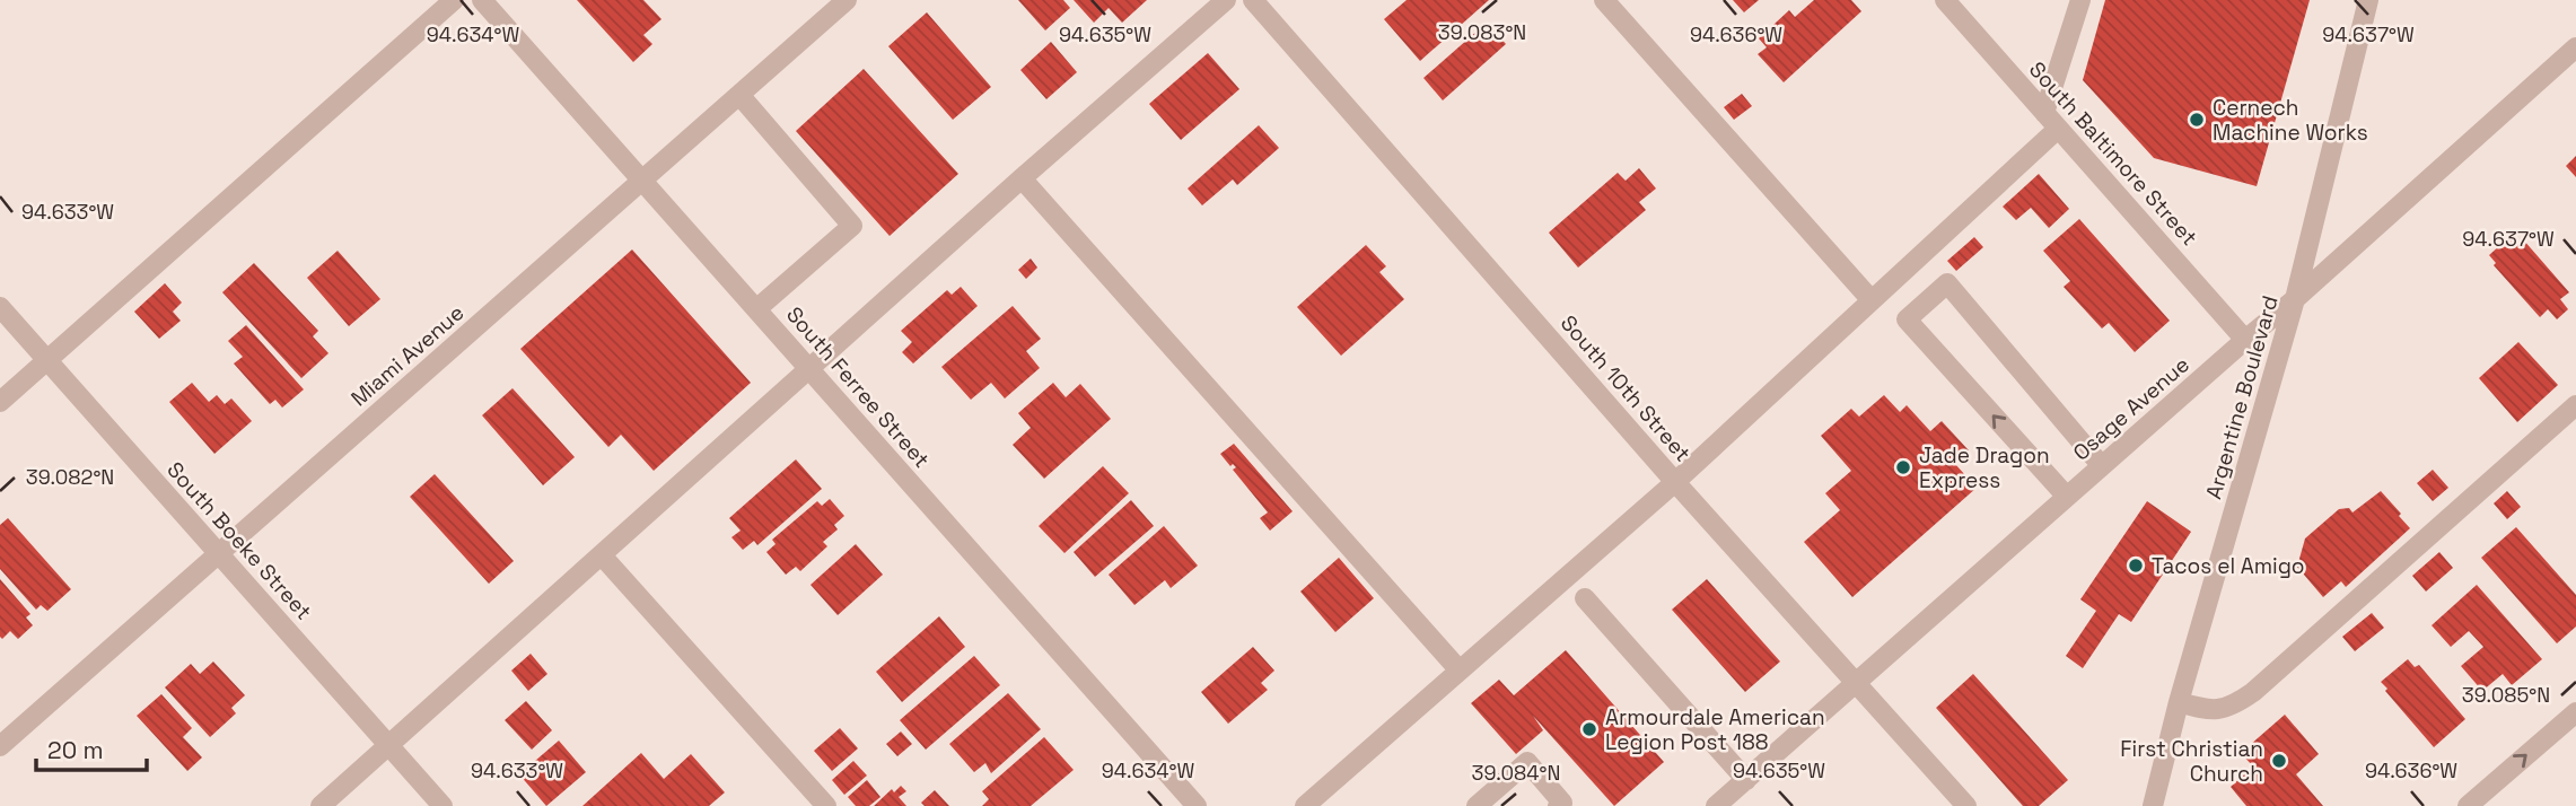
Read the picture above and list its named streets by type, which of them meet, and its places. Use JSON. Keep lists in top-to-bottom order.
{
  "streets": {
    "street": [
      "South Baltimore Street",
      "Miami Avenue",
      "South Ferree Street",
      "South 10th Street",
      "Argentine Boulevard",
      "Osage Avenue",
      "South Boeke Street"
    ]
  },
  "crossings": [
    ["South Baltimore Street", "Osage Avenue"],
    ["Miami Avenue", "South Ferree Street"],
    ["Miami Avenue", "South Boeke Street"],
    ["South 10th Street", "Osage Avenue"],
    ["Argentine Boulevard", "Osage Avenue"]
  ],
  "places": [
    "Cernech Machine Works",
    "Jade Dragon Express",
    "Tacos el Amigo",
    "Armourdale American Legion Post 188",
    "First Christian Church"
  ],
  "scale_bar": "20 m",
  "coordinates": [
    "39.083°N",
    "94.634°W",
    "94.635°W",
    "94.636°W",
    "94.637°W",
    "94.633°W",
    "39.082°N",
    "39.085°N",
    "39.084°N"
  ]
}
